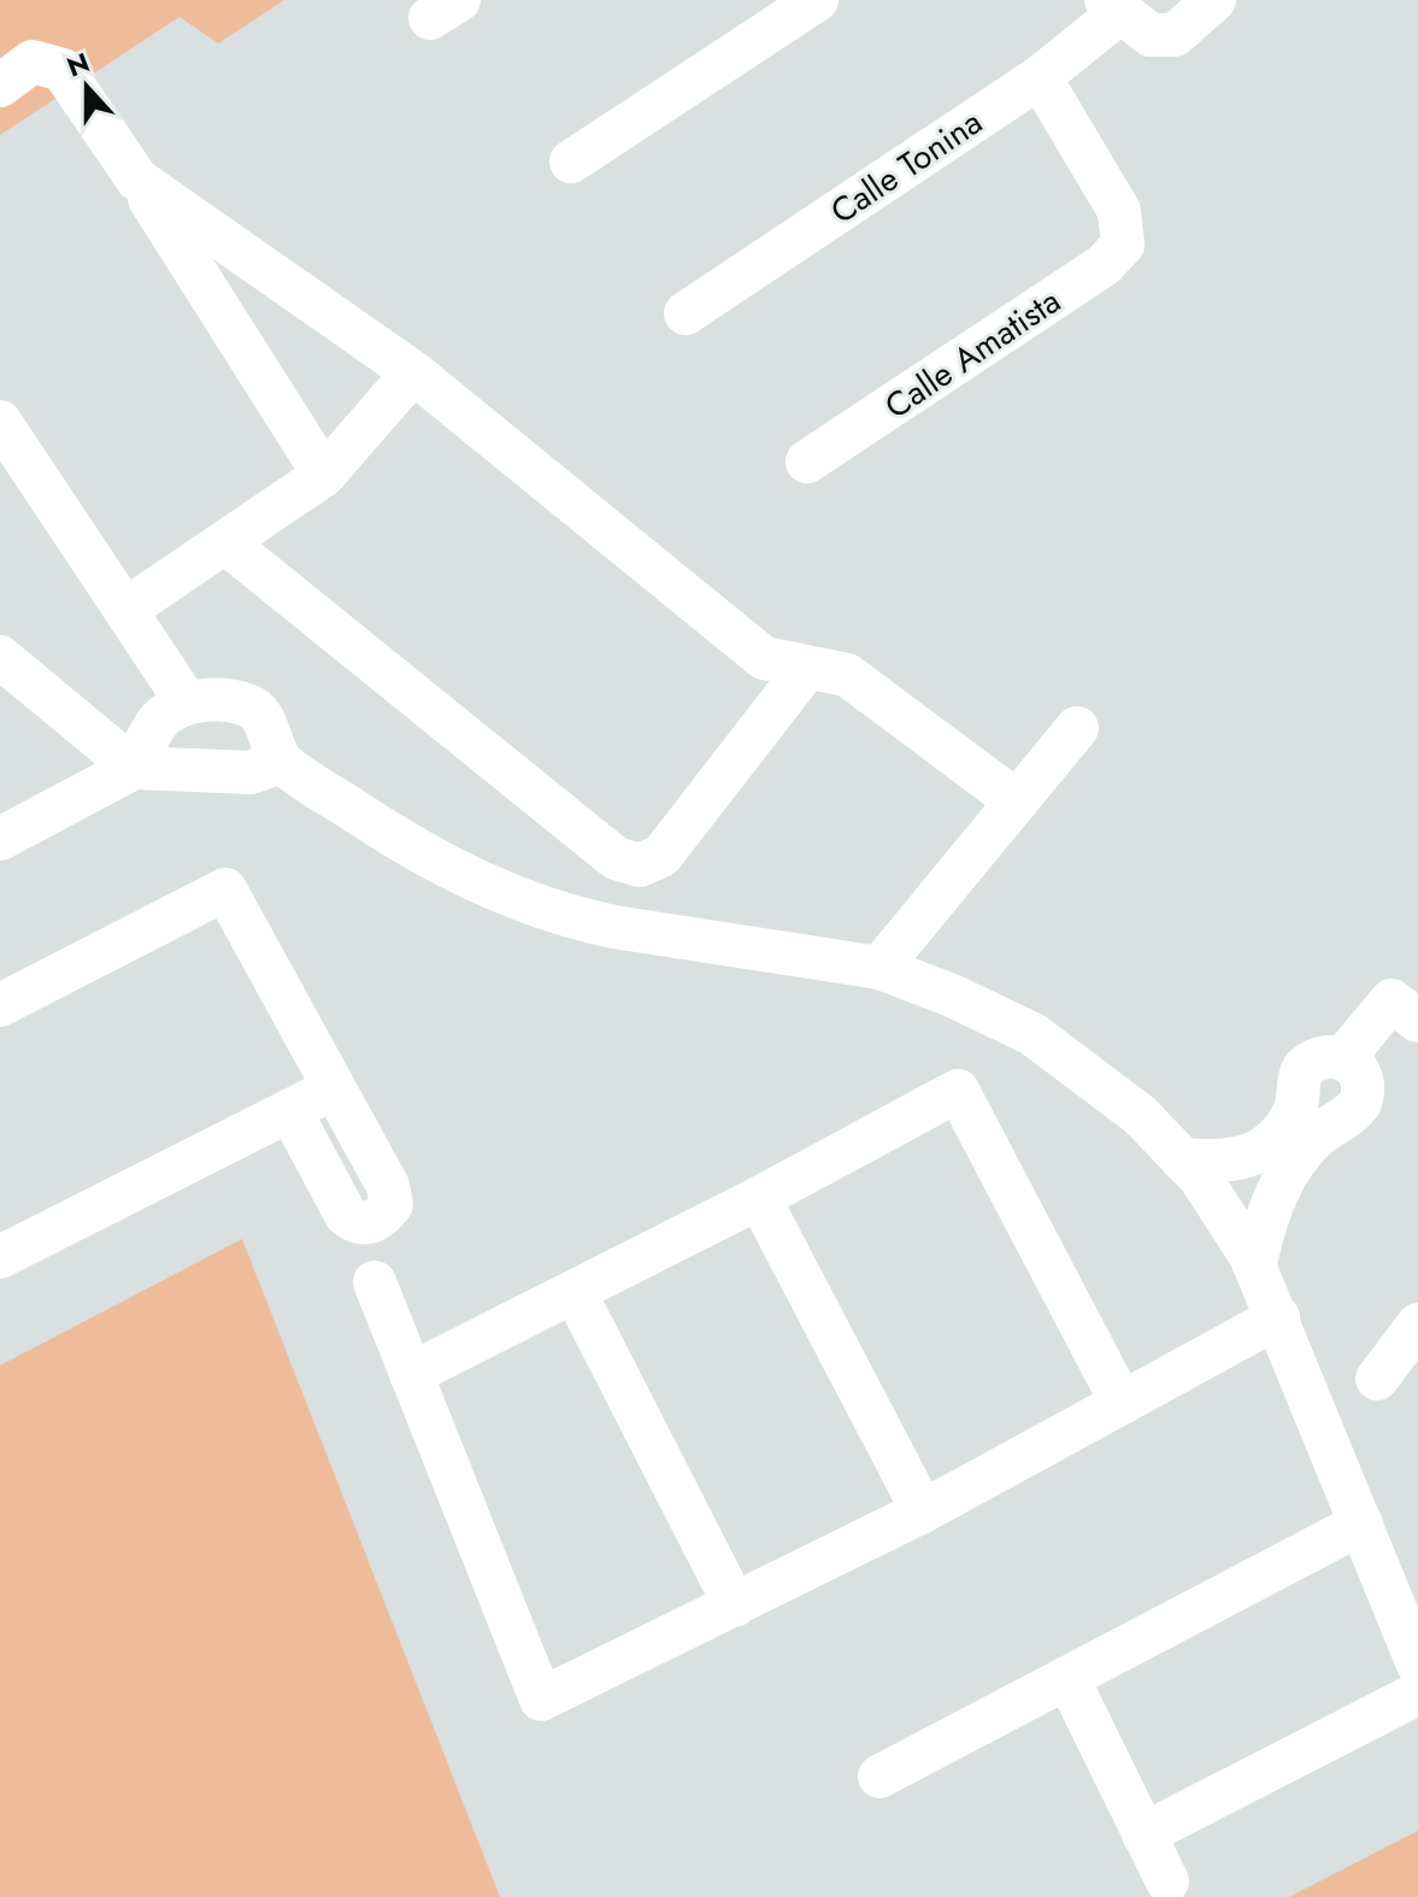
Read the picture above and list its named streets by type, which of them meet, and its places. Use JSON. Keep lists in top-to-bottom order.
{
  "streets": {
    "street": ["Calle Tonina", "Calle Amatista"]
  },
  "crossings": [
    ["Calle Tonina", "Calle Amatista"]
  ],
  "north": "top"
}
